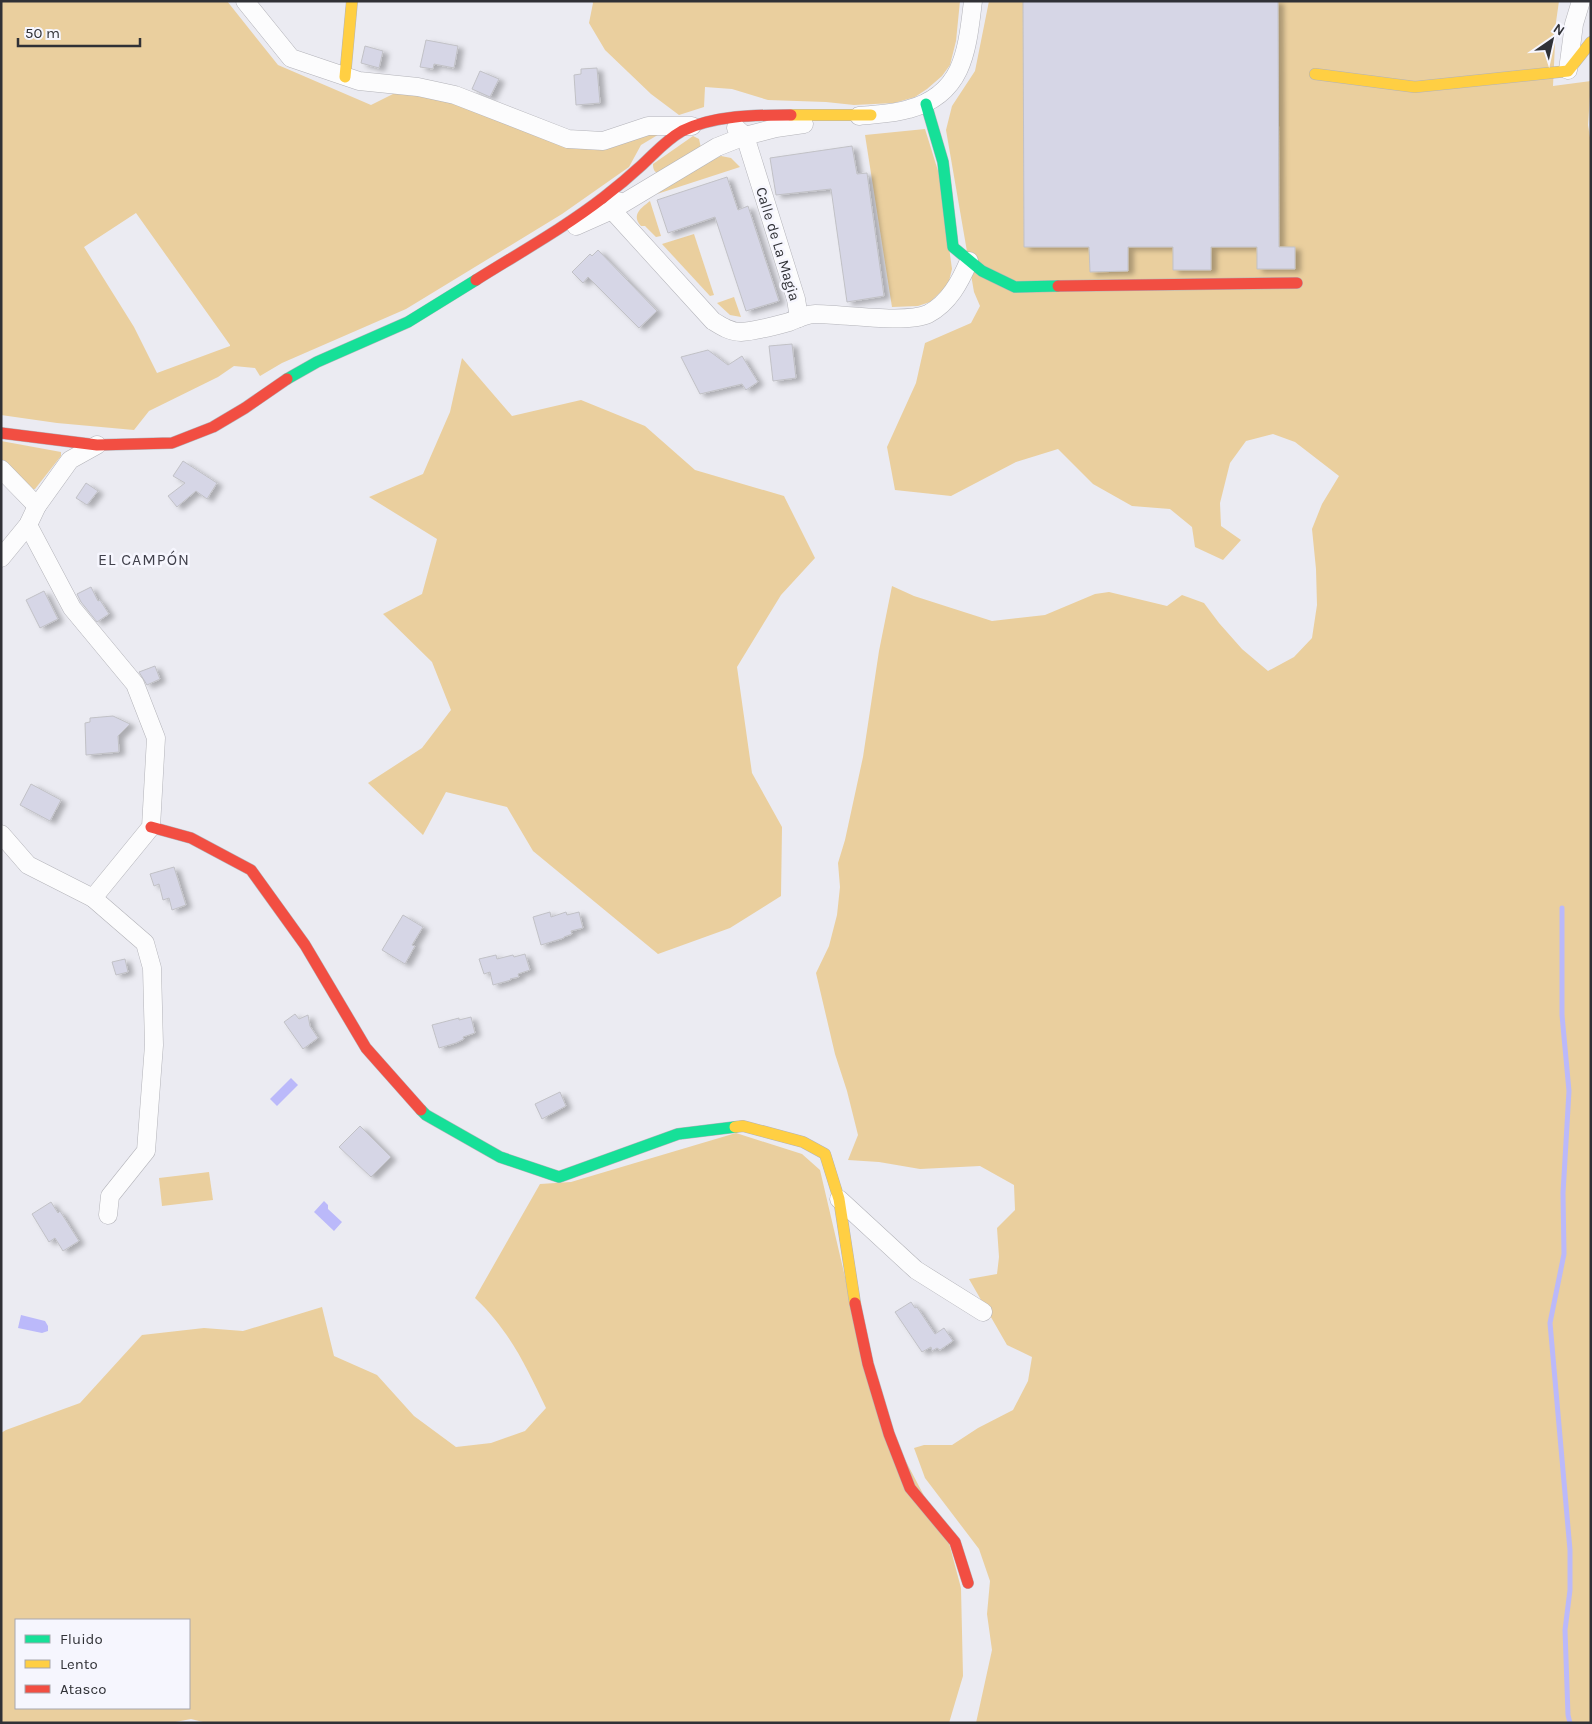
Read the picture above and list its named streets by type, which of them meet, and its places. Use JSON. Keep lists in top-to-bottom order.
{
  "streets": {
    "street": ["Calle de La Magia"]
  },
  "districts": ["EL CAMPÓN"],
  "legend": ["Fluido", "Lento", "Atasco"],
  "scale_bar": "50 m",
  "north": "top right"
}
